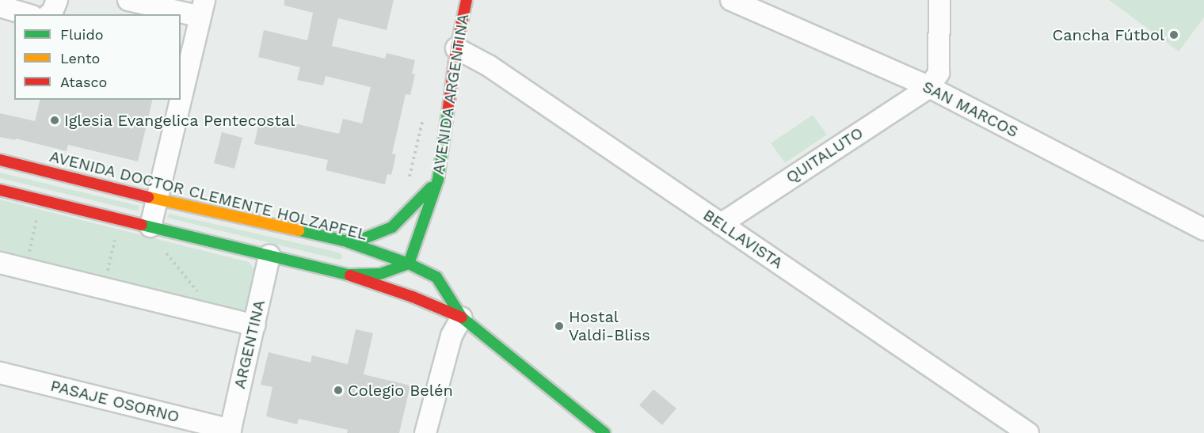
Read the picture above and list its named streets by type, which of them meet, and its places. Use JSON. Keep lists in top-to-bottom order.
{
  "streets": {
    "main road": ["AVENIDA ARGENTINA", "AVENIDA DOCTOR CLEMENTE HOLZAPFEL"],
    "street": [
      "SAN MARCOS",
      "QUITALUTO",
      "BELLAVISTA",
      "ARGENTINA",
      "PASAJE OSORNO"
    ]
  },
  "crossings": [
    ["AVENIDA ARGENTINA", "AVENIDA DOCTOR CLEMENTE HOLZAPFEL"],
    ["AVENIDA ARGENTINA", "BELLAVISTA"],
    ["SAN MARCOS", "QUITALUTO"],
    ["QUITALUTO", "BELLAVISTA"],
    ["ARGENTINA", "PASAJE OSORNO"]
  ],
  "places": [
    "Cancha Fútbol",
    "Iglesia Evangelica Pentecostal",
    "Hostal Valdi-Bliss",
    "Colegio Belén"
  ],
  "legend": ["Fluido", "Lento", "Atasco"]
}
